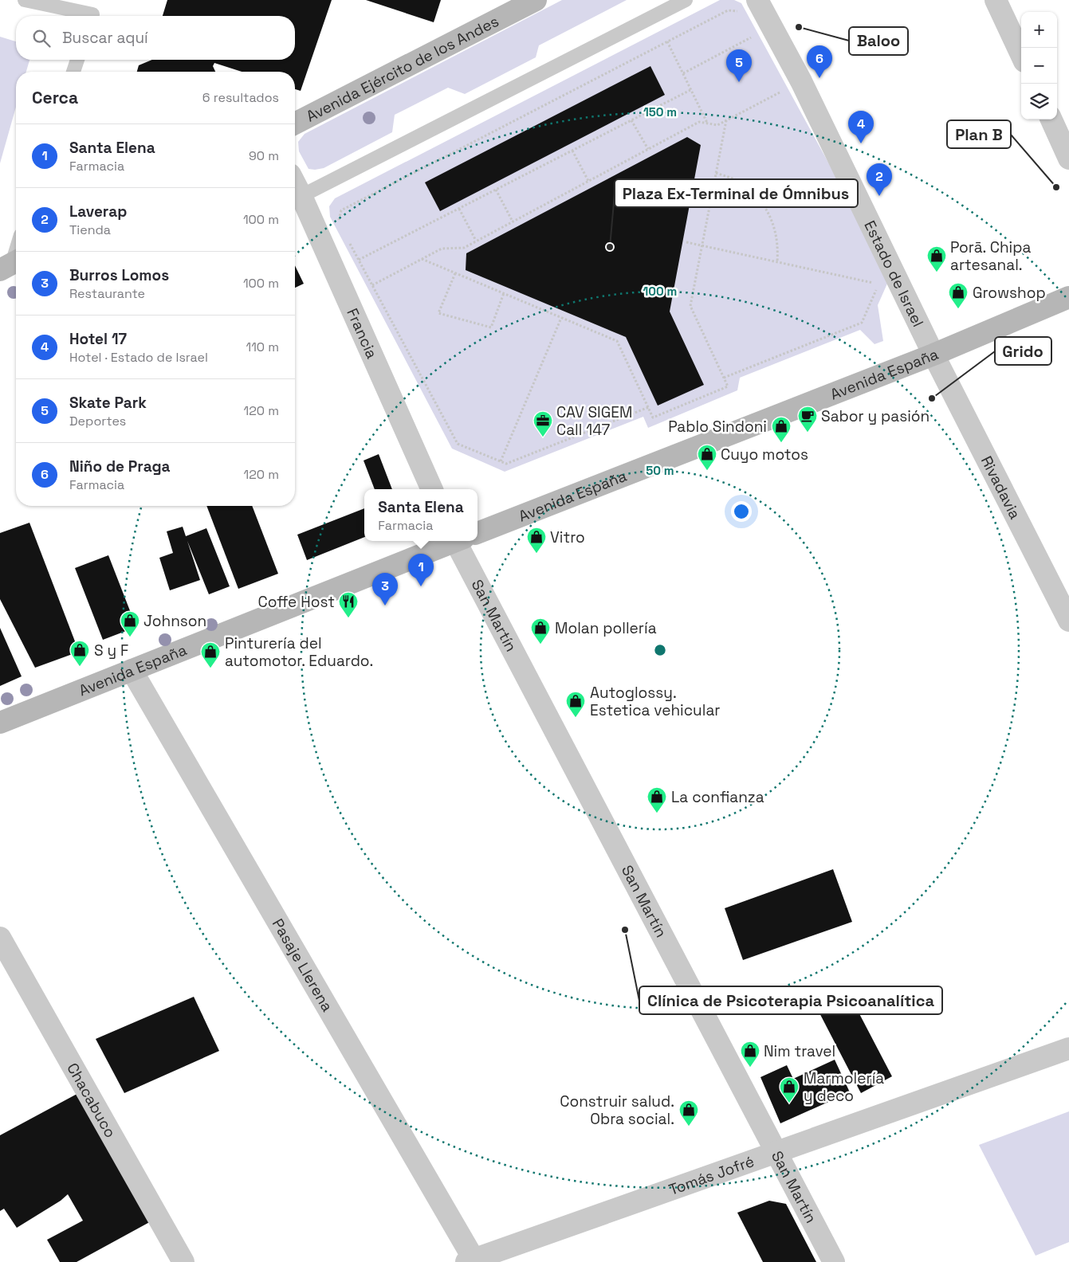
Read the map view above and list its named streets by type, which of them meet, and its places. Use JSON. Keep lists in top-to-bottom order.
{
  "streets": {
    "main road": ["Avenida Ejército de los Andes", "Avenida España"],
    "street": [
      "Estado de Israel",
      "Francia",
      "Rivadavia",
      "San Martín",
      "Pasaje Llerena",
      "Chacabuco",
      "Tomás Jofré"
    ]
  },
  "crossings": [
    ["Estado de Israel", "Avenida España"],
    ["Estado de Israel", "Rivadavia"],
    ["Avenida España", "Rivadavia"],
    ["Avenida España", "Pasaje Llerena"],
    ["San Martín", "Tomás Jofré"],
    ["Pasaje Llerena", "Tomás Jofré"]
  ],
  "places": {
    "other": [
      "Baloo",
      "Plan B",
      "Plaza Ex-Terminal de Ómnibus",
      "Grido",
      "Clínica de Psicoterapia Psicoanalítica"
    ],
    "shop": [
      "Porā. Chipa artesanal.",
      "Growshop",
      "Pablo Sindoni",
      "Cuyo motos",
      "Vitro",
      "Johnson",
      "Molan pollería",
      "S y F",
      "Pinturería del automotor. Eduardo.",
      "Autoglossy. Estetica vehicular",
      "La confianza",
      "Nim travel",
      "Marmolería y deco",
      "Construir salud. Obra social."
    ],
    "cafe": ["Sabor y pasión"],
    "office": ["CAV SIGEM Call 147"],
    "restaurant": ["Coffe Host"]
  },
  "page": {
    "map_buttons": ["+", "−"],
    "search": "Buscar aquí",
    "pins": [
      "6",
      "5",
      "4",
      "2",
      "1",
      "3"
    ],
    "heading": ["Cerca", "6 resultados"],
    "list": [
      {
        "mark": "1",
        "name": "Santa Elena",
        "note": "Farmacia",
        "value": "90 m"
      },
      {
        "mark": "2",
        "name": "Laverap",
        "note": "Tienda",
        "value": "100 m"
      },
      {
        "mark": "3",
        "name": "Burros Lomos",
        "note": "Restaurante",
        "value": "100 m"
      },
      {
        "mark": "4",
        "name": "Hotel 17",
        "note": "Hotel · Estado de Israel",
        "value": "110 m"
      },
      {
        "mark": "5",
        "name": "Skate Park",
        "note": "Deportes",
        "value": "120 m"
      },
      {
        "mark": "6",
        "name": "Niño de Praga",
        "note": "Farmacia",
        "value": "120 m"
      }
    ],
    "popup": ["Santa Elena", "Farmacia"]
  },
  "rings": ["150 m", "100 m", "50 m"]
}
